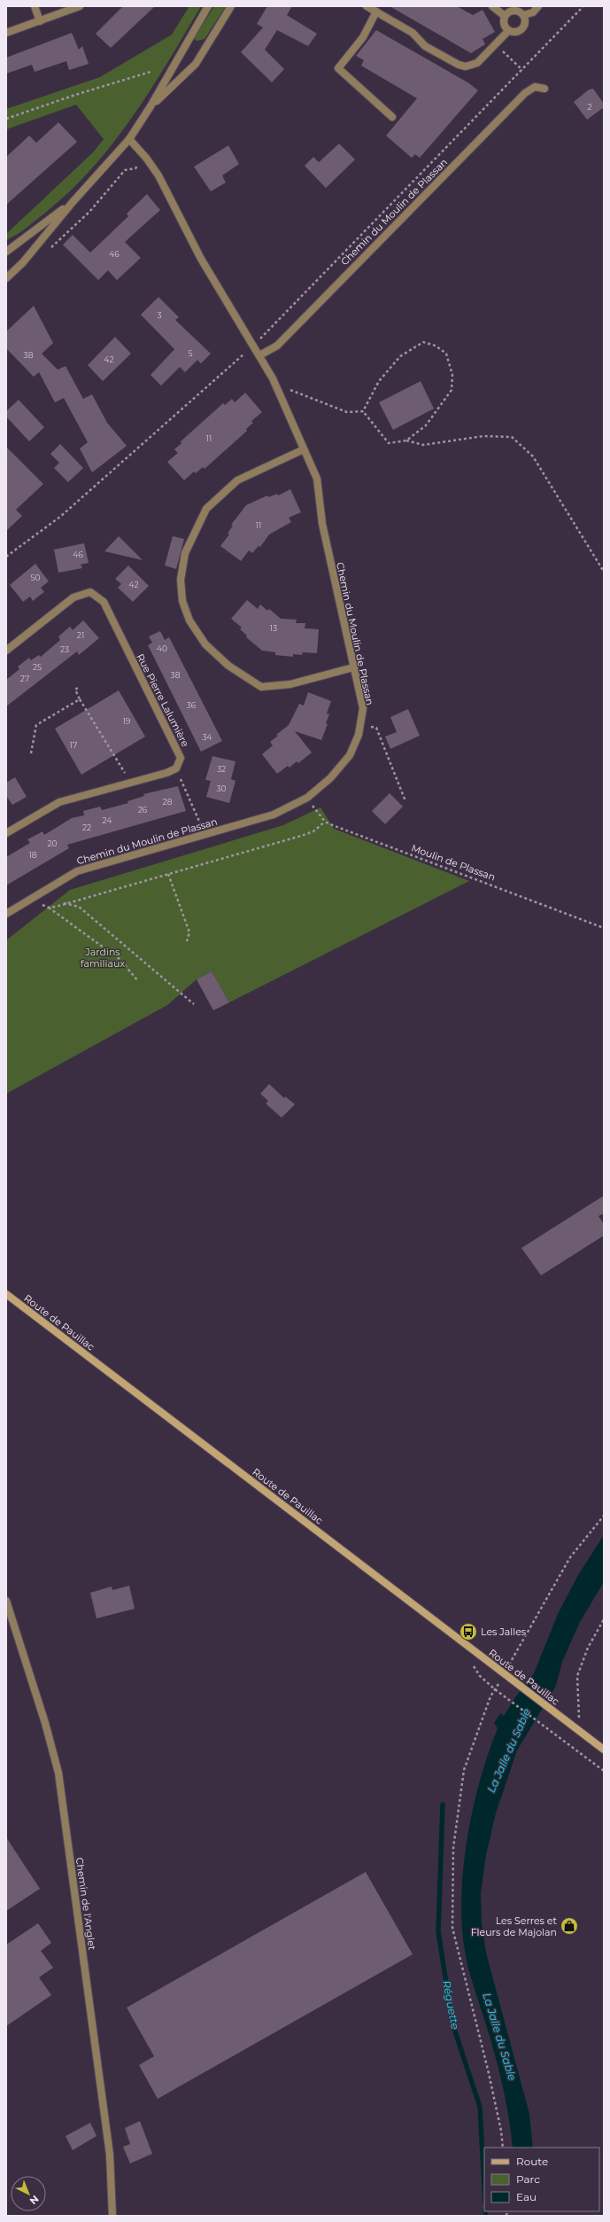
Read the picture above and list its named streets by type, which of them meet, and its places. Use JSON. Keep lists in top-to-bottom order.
{
  "streets": {
    "main road": ["Route de Pauillac"],
    "street": ["Chemin du Moulin de Plassan", "Rue Pierre Lalumière", "Chemin de l'Anglet"],
    "path": ["Moulin de Plassan"]
  },
  "water": ["La Jalle du Sable", "Réguette"],
  "parks": ["Jardins familiaux"],
  "places": {
    "bus stop": ["Les Jalles"],
    "shop": ["Les Serres et Fleurs de Majolan"]
  },
  "house_numbers": [
    "2",
    "46",
    "3",
    "5",
    "38",
    "42",
    "11",
    "11",
    "46",
    "50",
    "42",
    "13",
    "21",
    "40",
    "23",
    "25",
    "38",
    "27",
    "36",
    "19",
    "34",
    "17",
    "32",
    "30",
    "28",
    "26",
    "24",
    "22",
    "20",
    "18"
  ],
  "legend": ["Route", "Parc", "Eau"],
  "north": "bottom right"
}
